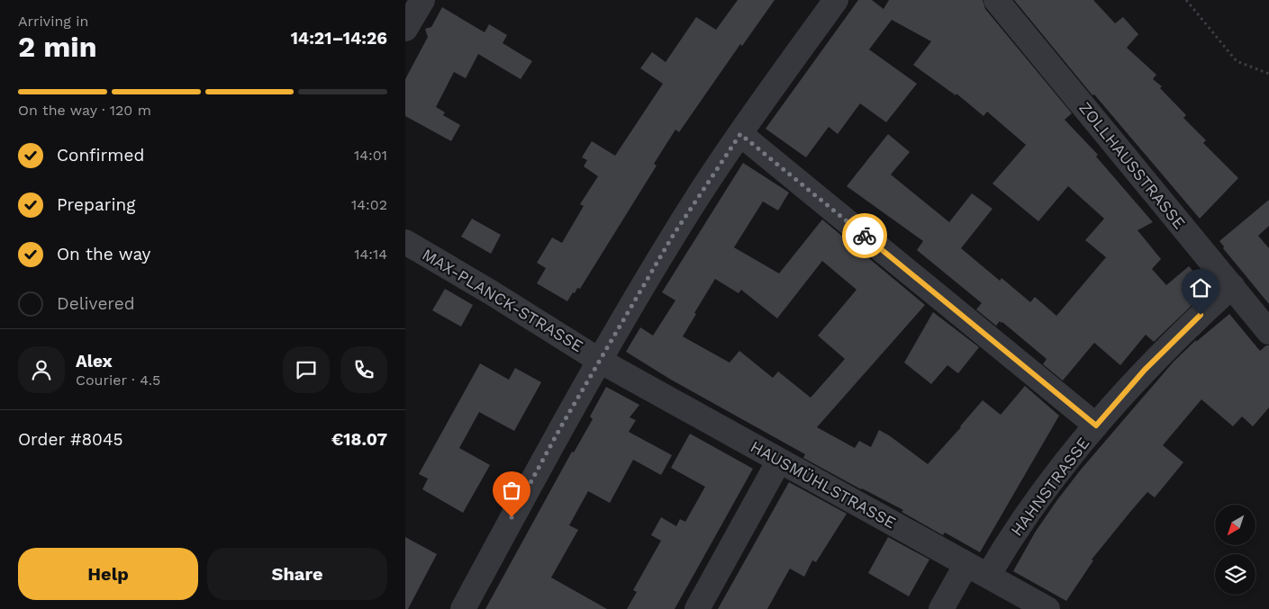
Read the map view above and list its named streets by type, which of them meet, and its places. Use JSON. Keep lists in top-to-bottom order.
{
  "streets": {
    "street": [
      "ZOLLHAUSSTRASSE",
      "MAX-PLANCK-STRASSE",
      "HAUSMÜHLSTRASSE",
      "HAHNSTRASSE"
    ]
  },
  "crossings": [
    ["ZOLLHAUSSTRASSE", "HAHNSTRASSE"],
    ["MAX-PLANCK-STRASSE", "HAUSMÜHLSTRASSE"],
    ["HAUSMÜHLSTRASSE", "HAHNSTRASSE"]
  ],
  "north": "bottom left",
  "page": {
    "heading": ["2 min", "Arriving in", "14:21–14:26"],
    "panel": [
      "Alex",
      "Courier · 4.5",
      "Order #8045",
      "€18.07"
    ],
    "bar": "On the way · 120 m",
    "list": [
      ["Confirmed", "14:01"],
      ["Preparing", "14:02"],
      ["On the way", "14:14"],
      "Delivered"
    ],
    "buttons": ["Help", "Share"]
  }
}
